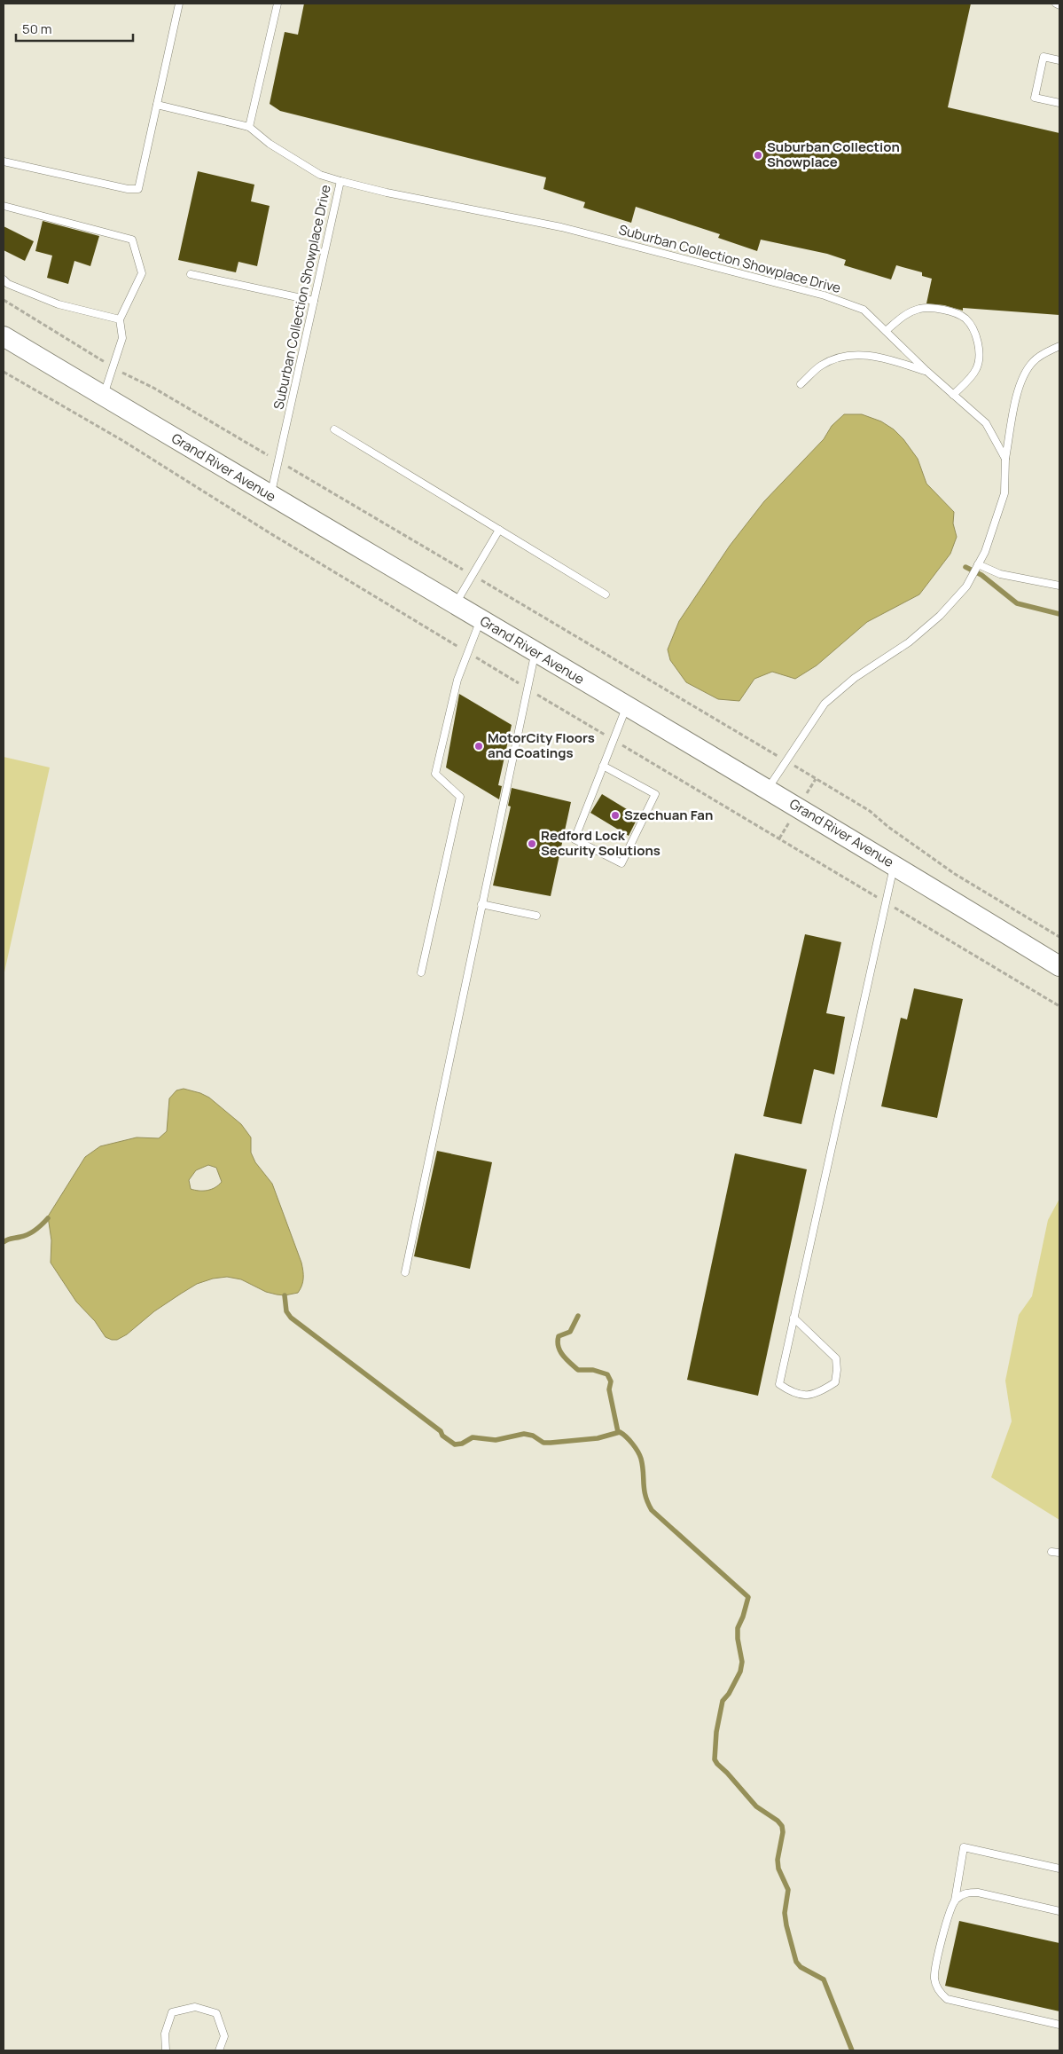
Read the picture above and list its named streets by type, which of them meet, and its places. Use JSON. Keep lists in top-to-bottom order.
{
  "streets": {
    "main road": ["Grand River Avenue"],
    "lane": ["Suburban Collection Showplace Drive"]
  },
  "crossings": [
    ["Suburban Collection Showplace Drive", "Grand River Avenue"]
  ],
  "places": [
    "Suburban Collection Showplace",
    "MotorCity Floors and Coatings",
    "Szechuan Fan",
    "Redford Lock Security Solutions"
  ],
  "scale_bar": "50 m"
}
